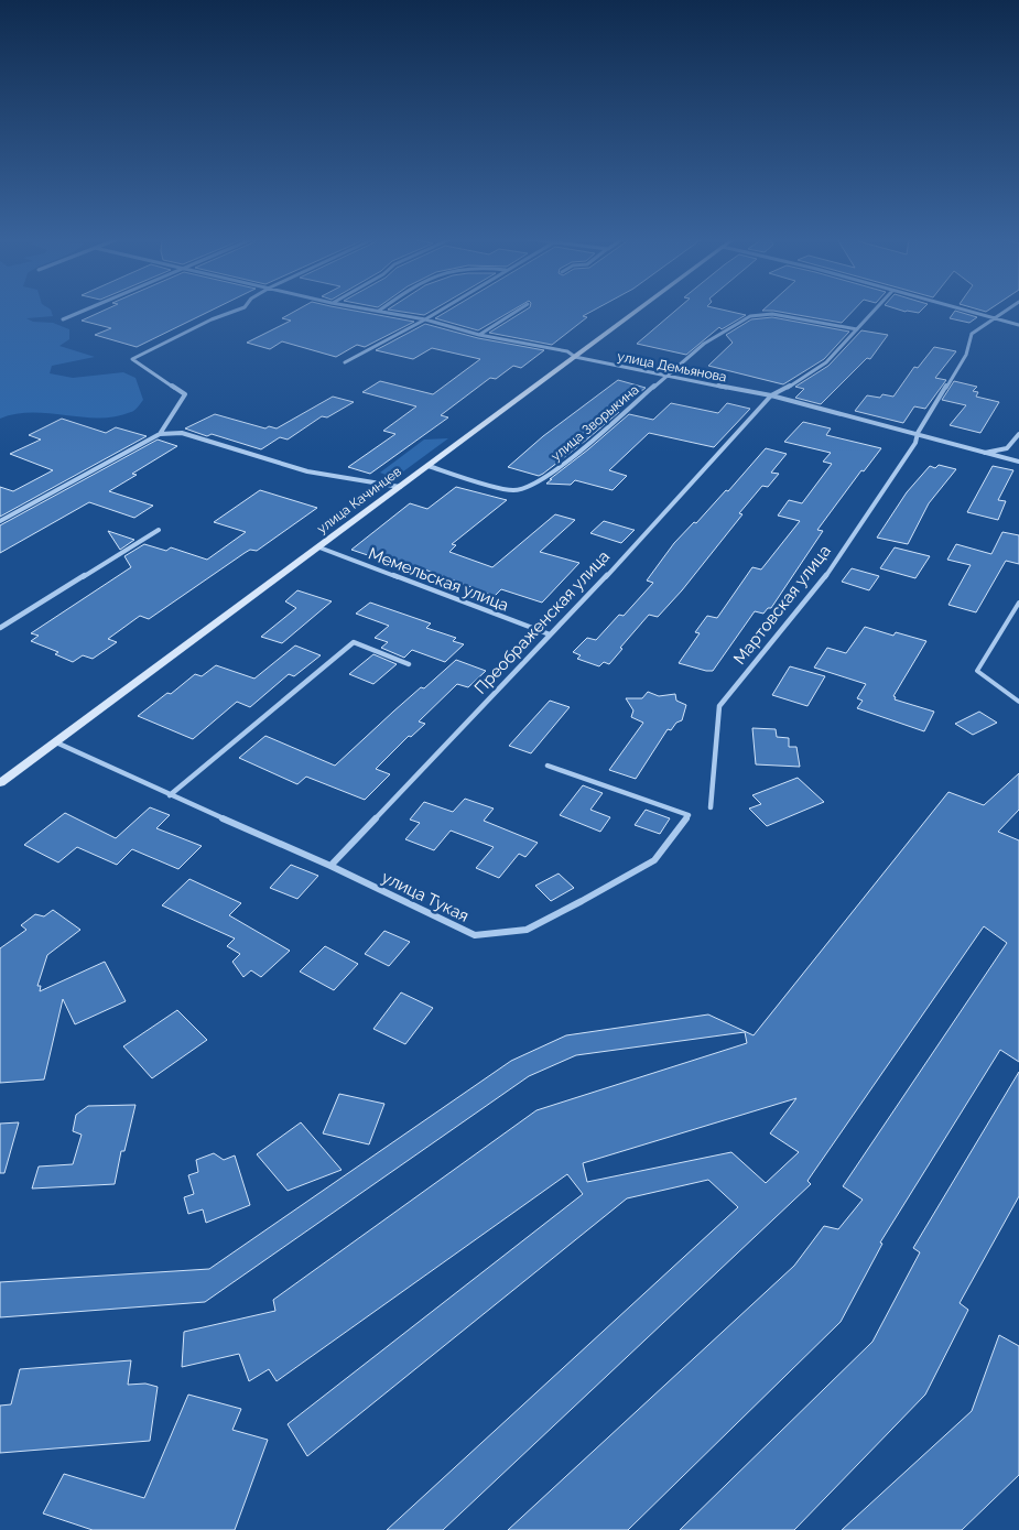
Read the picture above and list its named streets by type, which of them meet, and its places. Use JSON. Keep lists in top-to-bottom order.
{
  "streets": {
    "main road": ["улица Качинцев"],
    "street": [
      "улица Демьянова",
      "улица Зворыкина",
      "Мемельская улица",
      "Мартовская улица",
      "Преображенская улица",
      "улица Тукая"
    ]
  },
  "crossings": [
    ["улица Демьянова", "улица Зворыкина"],
    ["улица Демьянова", "улица Качинцев"],
    ["улица Демьянова", "Мартовская улица"],
    ["улица Демьянова", "Преображенская улица"],
    ["улица Зворыкина", "улица Качинцев"],
    ["улица Качинцев", "Мемельская улица"],
    ["улица Качинцев", "улица Тукая"],
    ["Мемельская улица", "Преображенская улица"],
    ["Преображенская улица", "улица Тукая"]
  ]
}
